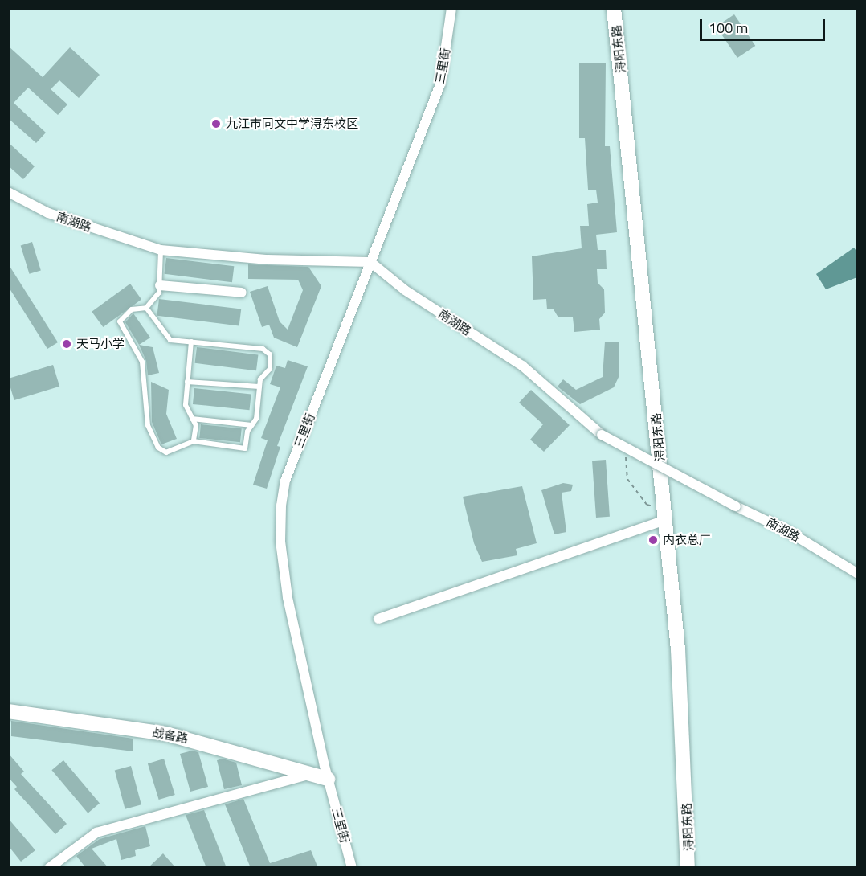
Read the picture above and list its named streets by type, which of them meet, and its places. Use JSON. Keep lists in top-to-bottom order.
{
  "streets": {
    "main road": ["浔阳东路", "战备路"],
    "street": ["三里街", "南湖路"]
  },
  "crossings": [
    ["三里街", "南湖路"],
    ["三里街", "战备路"]
  ],
  "places": ["九江市同文中学浔东校区", "天马小学", "内衣总厂"],
  "scale_bar": "100 m"
}
